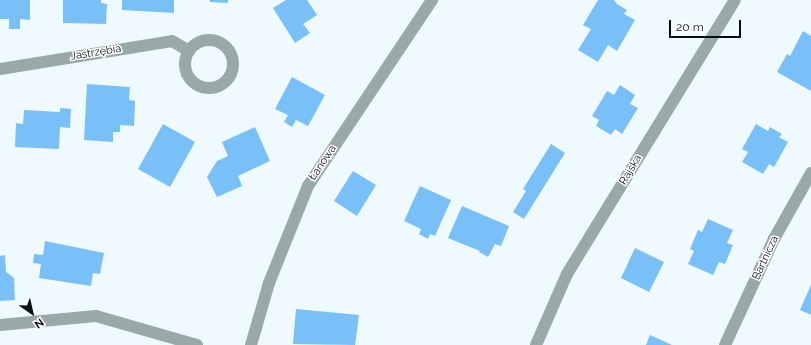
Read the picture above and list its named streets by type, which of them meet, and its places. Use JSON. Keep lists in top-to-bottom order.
{
  "streets": {
    "street": [
      "Jastrzębia",
      "Łanowa",
      "Rajska",
      "Bartnicza"
    ]
  },
  "scale_bar": "20 m",
  "north": "bottom right"
}
